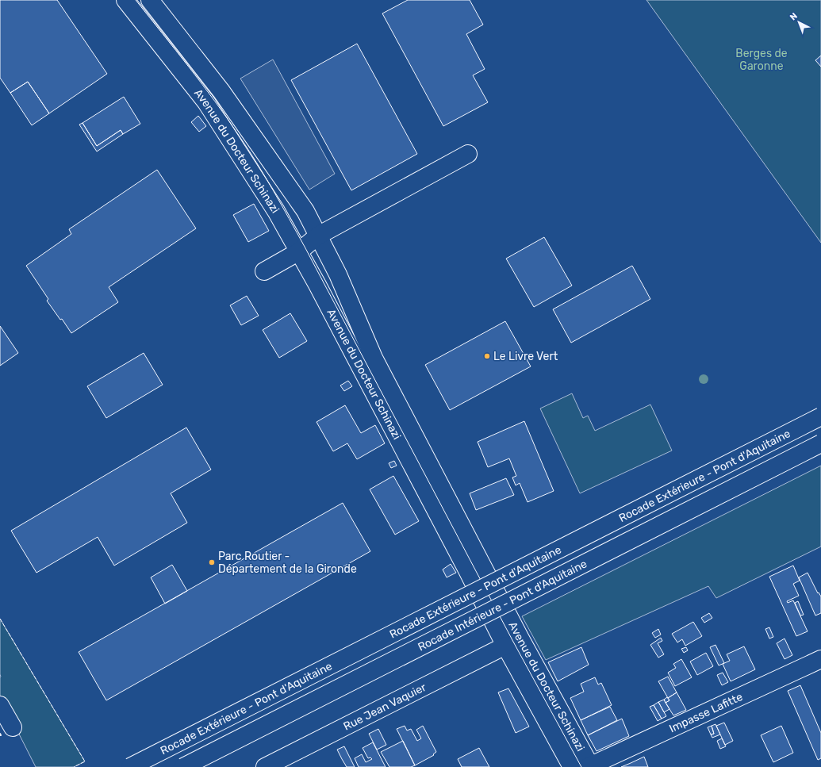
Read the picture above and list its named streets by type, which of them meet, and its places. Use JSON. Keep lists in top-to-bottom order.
{
  "streets": {
    "main road": [
      "Avenue du Docteur Schinazi",
      "Rocade Extérieure - Pont d'Aquitaine",
      "Rocade Intérieure - Pont d'Aquitaine",
      "Rue Jean Vaquier",
      "Impasse Lafitte"
    ]
  },
  "crossings": [
    ["Avenue du Docteur Schinazi", "Rue Jean Vaquier"],
    ["Avenue du Docteur Schinazi", "Impasse Lafitte"]
  ],
  "parks": ["Berges de Garonne"],
  "places": ["Le Livre Vert", "Parc Routier - Département de la Gironde"],
  "north": "top left"
}
